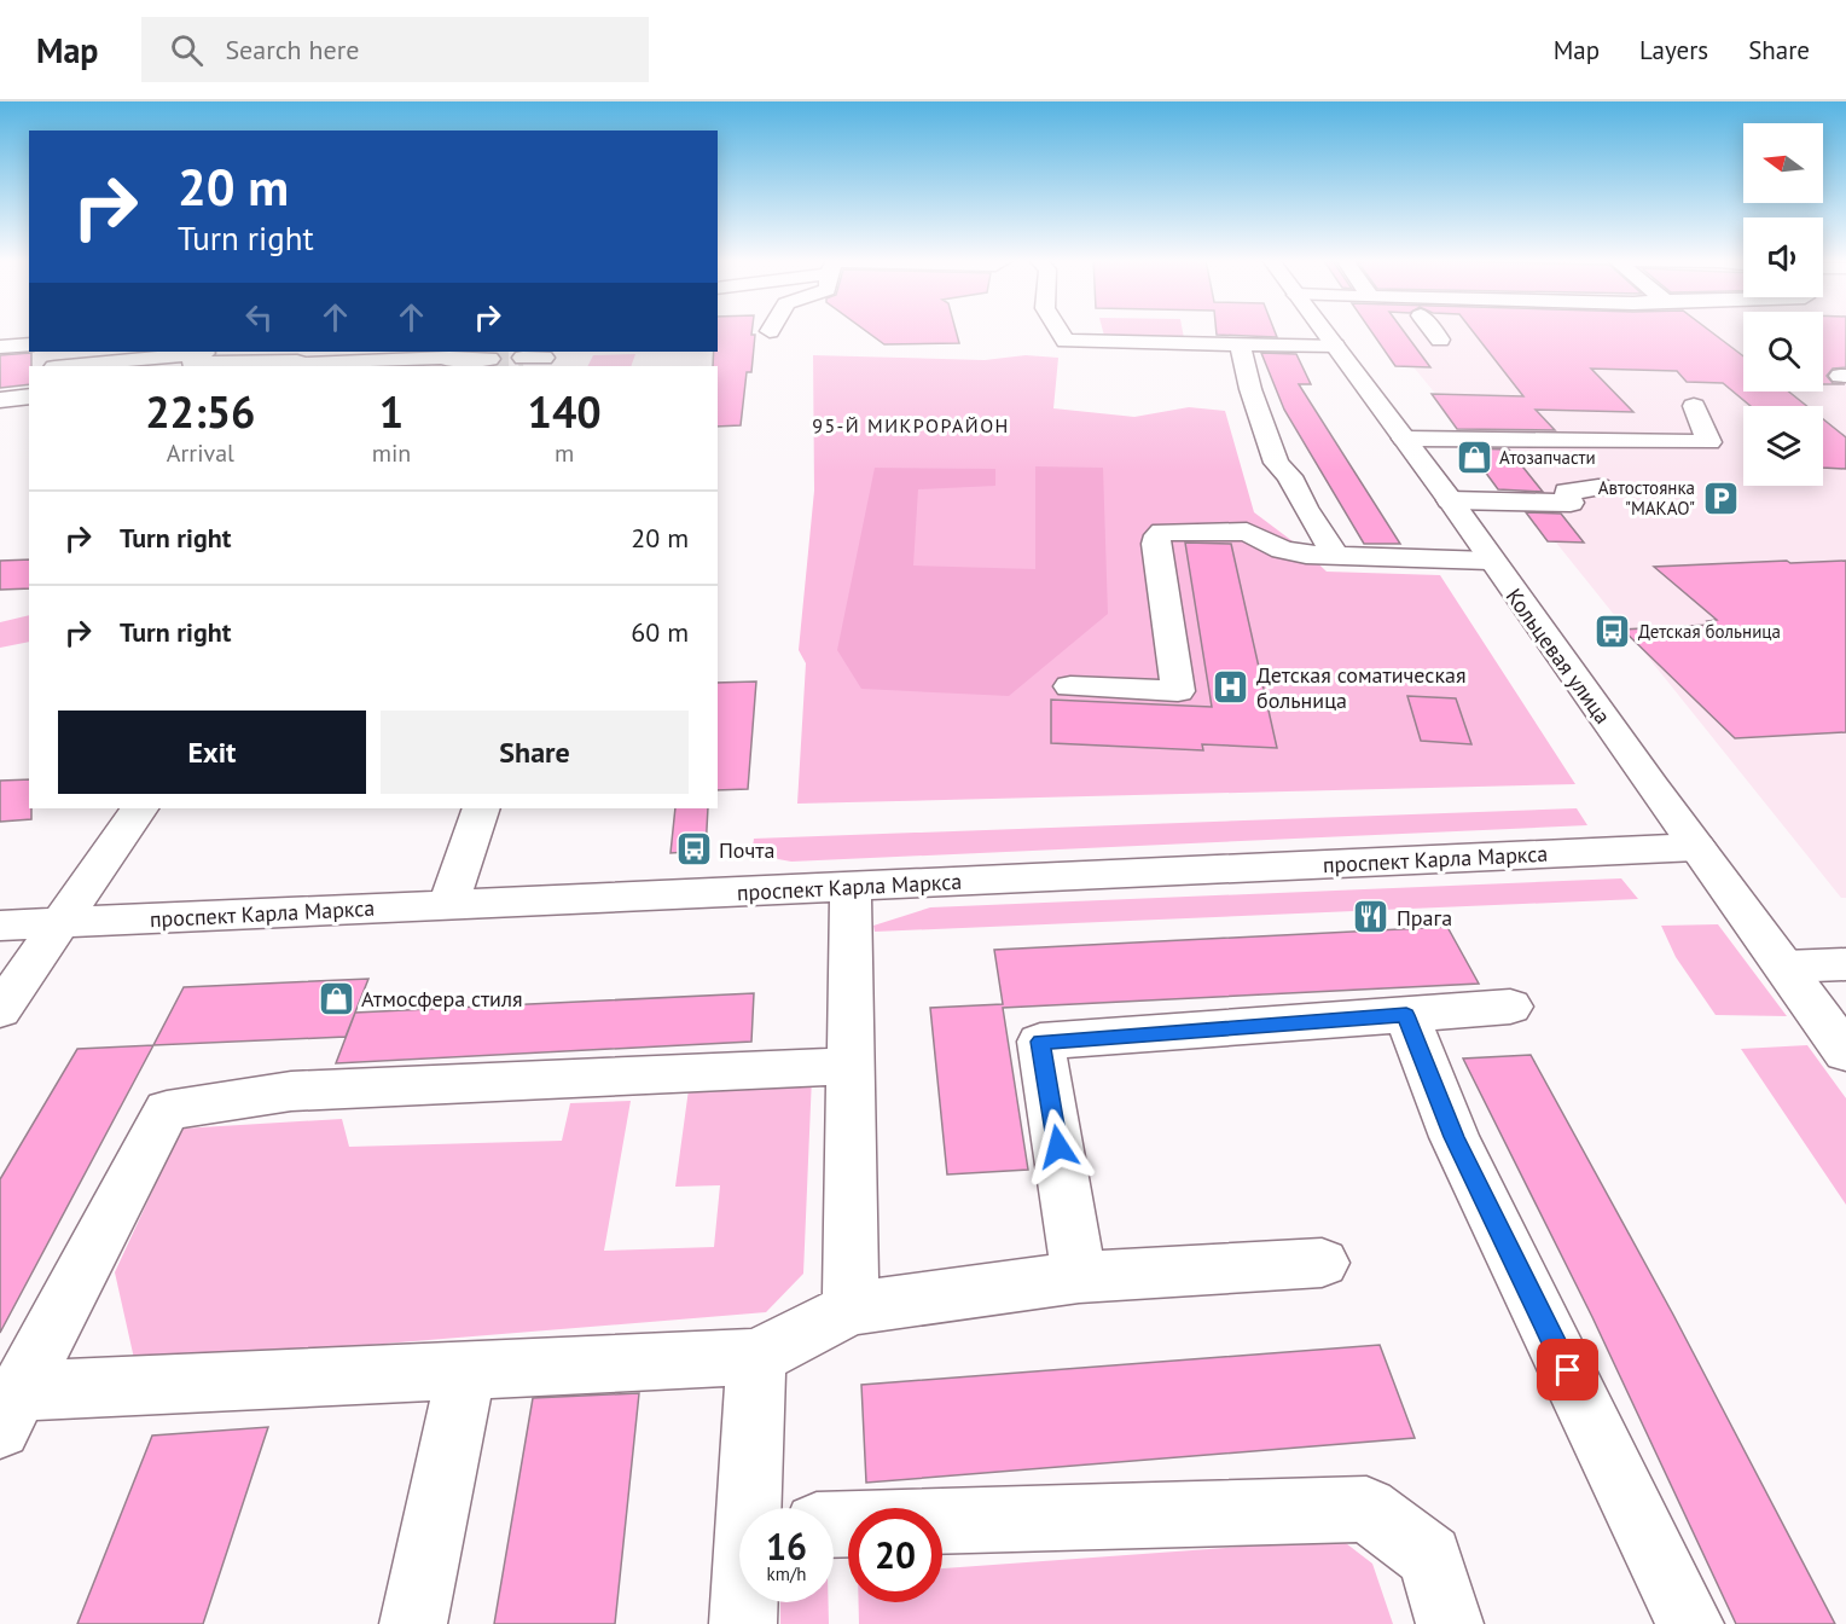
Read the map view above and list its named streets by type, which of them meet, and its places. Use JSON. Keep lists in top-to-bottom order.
{
  "streets": {
    "street": ["Кольцевая улица", "проспект Карла Маркса"]
  },
  "crossings": [
    ["Кольцевая улица", "проспект Карла Маркса"]
  ],
  "districts": ["95-Й МИКРОРАЙОН"],
  "places": {
    "shop": ["Атозапчасти", "Атмосфера стиля"],
    "parking": ["Автостоянка \"МАКАО\""],
    "bus stop": ["Детская больница", "Почта"],
    "hospital": ["Детская соматическая больница"],
    "restaurant": ["Прага"]
  },
  "north": "left",
  "page": {
    "header": "Map",
    "search": "Search here",
    "nav": ["Map", "Layers", "Share"],
    "turn": ["20 m", "Turn right"],
    "eta": [
      "22:56",
      "Arrival",
      "1",
      "min",
      "140",
      "m"
    ],
    "list": [
      {
        "name": "Turn right",
        "value": "20 m"
      },
      {
        "name": "Turn right",
        "value": "60 m"
      }
    ],
    "buttons": ["Exit", "Share"],
    "speed": "16 km/h",
    "limit": "20"
  }
}
